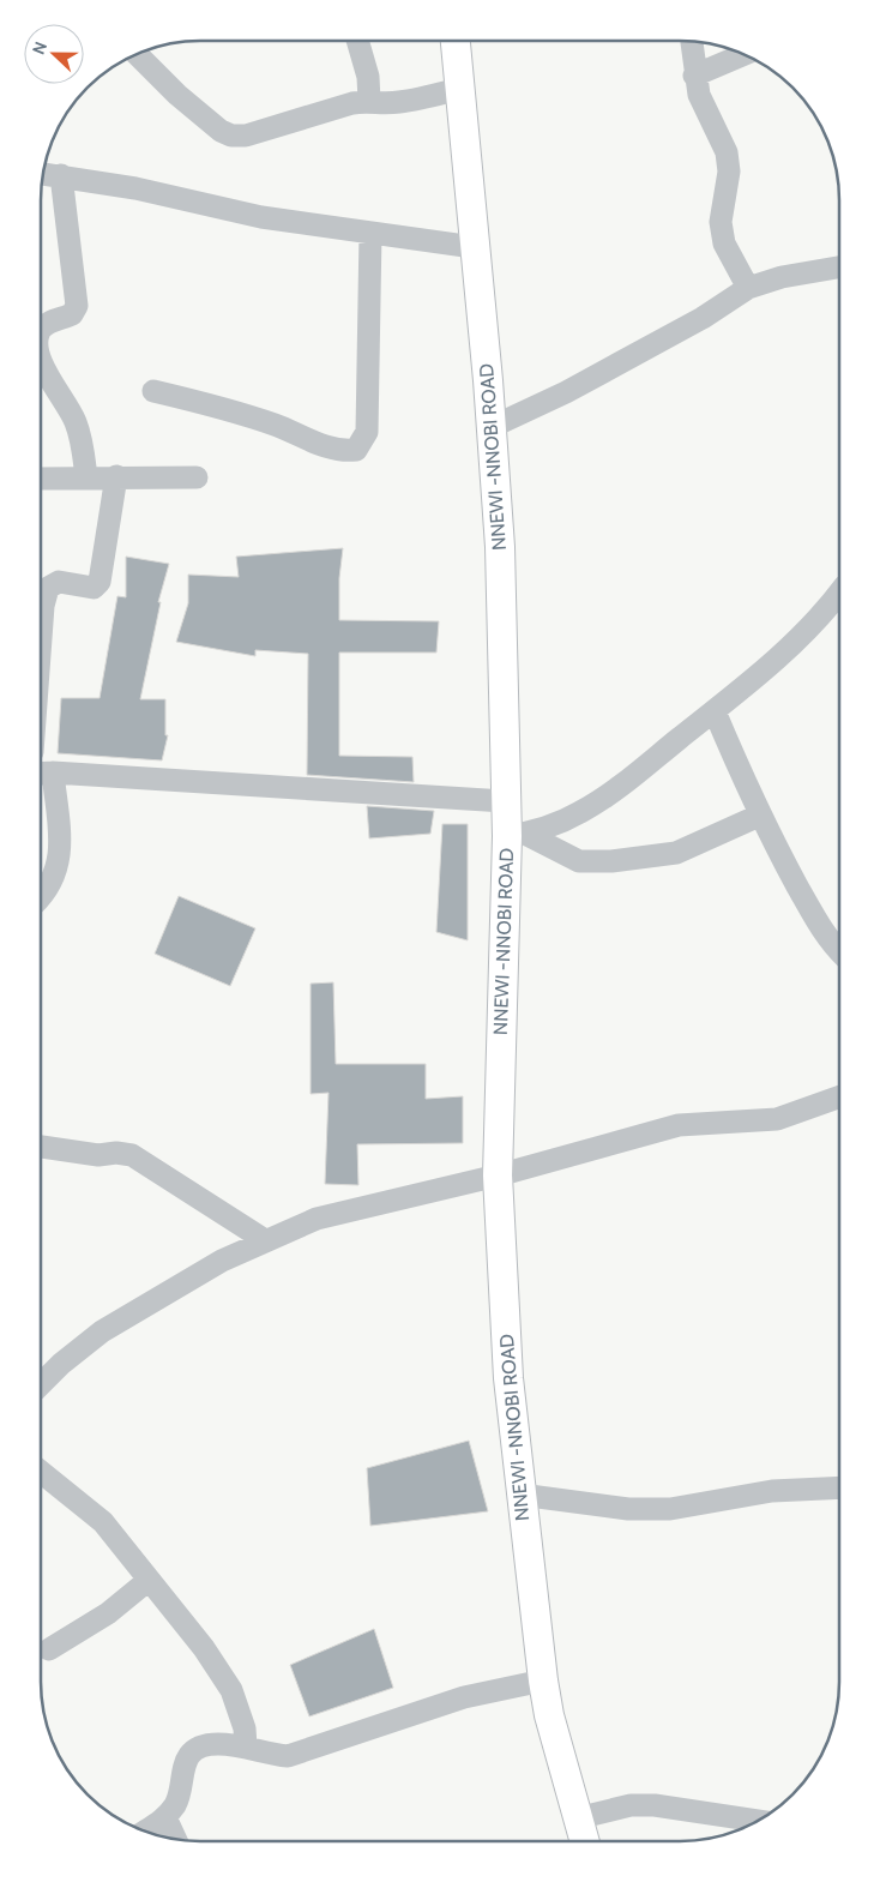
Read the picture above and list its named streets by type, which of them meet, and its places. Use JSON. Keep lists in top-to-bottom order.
{
  "streets": {
    "main road": ["NNEWI -NNOBI ROAD"]
  },
  "north": "left"
}
